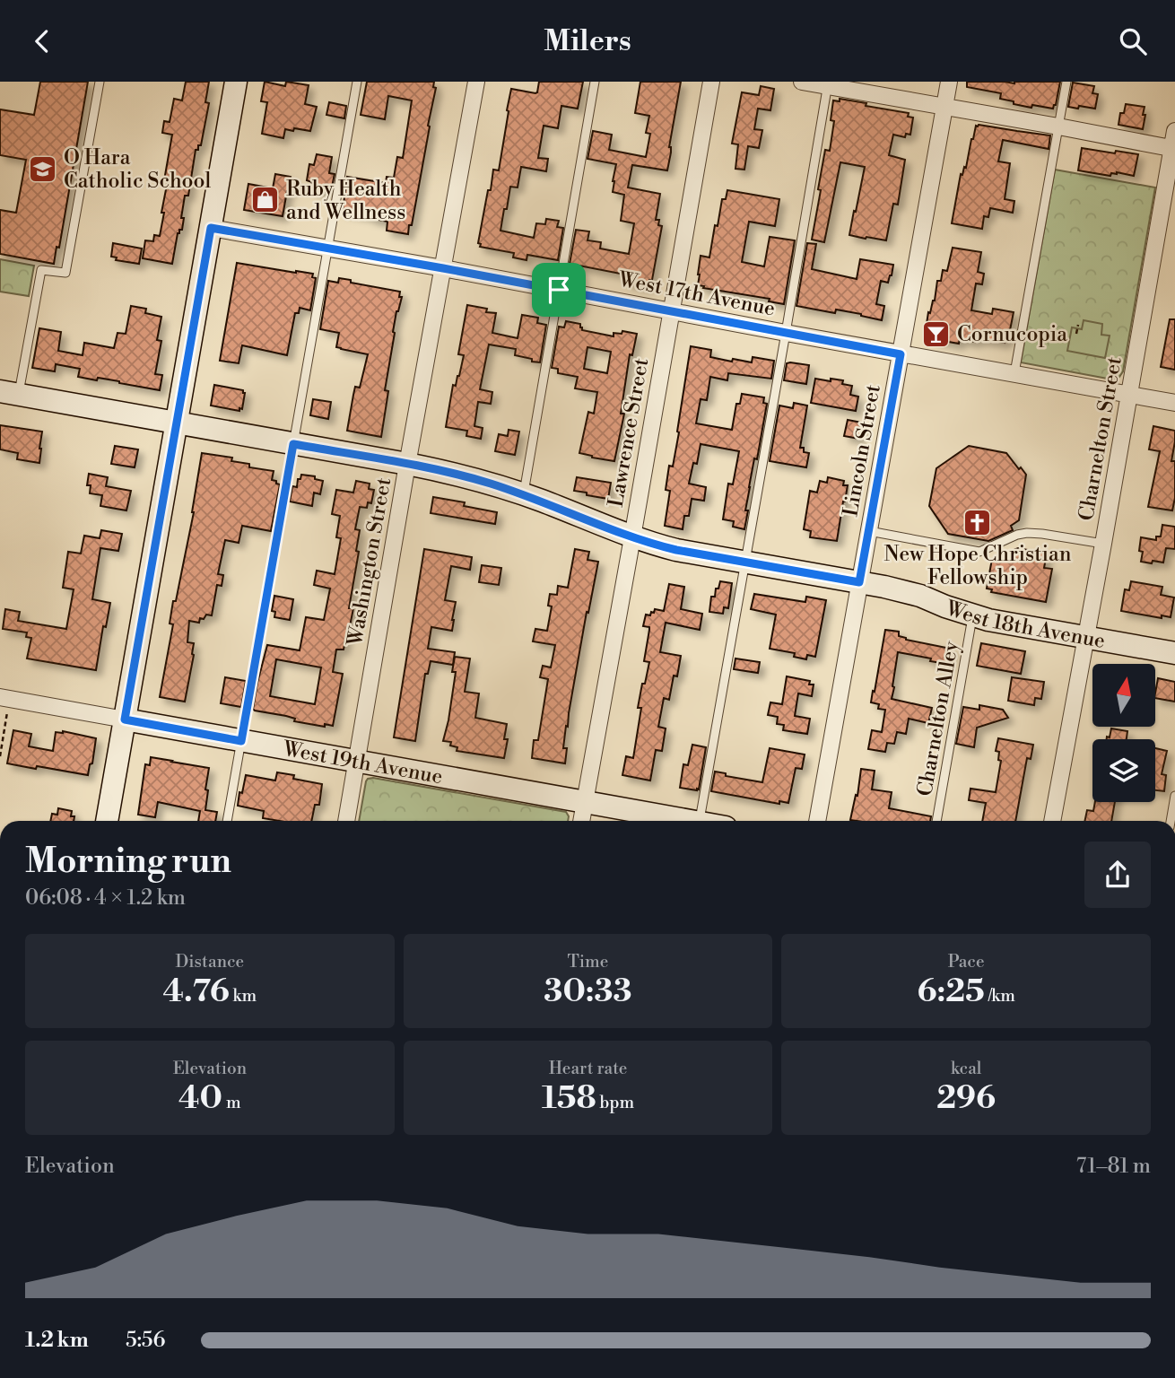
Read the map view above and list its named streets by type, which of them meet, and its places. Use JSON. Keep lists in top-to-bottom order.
{
  "streets": {
    "street": [
      "West 17th Avenue",
      "Lawrence Street",
      "Charnelton Street",
      "Lincoln Street",
      "Washington Street",
      "West 18th Avenue",
      "West 19th Avenue"
    ],
    "lane": ["Charnelton Alley"]
  },
  "crossings": [
    ["West 17th Avenue", "Lawrence Street"],
    ["West 17th Avenue", "Charnelton Street"],
    ["West 17th Avenue", "Lincoln Street"],
    ["West 17th Avenue", "Washington Street"],
    ["Lawrence Street", "West 18th Avenue"],
    ["Lawrence Street", "West 19th Avenue"],
    ["Charnelton Street", "West 18th Avenue"],
    ["Lincoln Street", "West 18th Avenue"],
    ["Washington Street", "West 18th Avenue"],
    ["Washington Street", "West 19th Avenue"],
    ["West 18th Avenue", "Charnelton Alley"]
  ],
  "places": {
    "school or university": ["O Hara Catholic School"],
    "shop": ["Ruby Health and Wellness"],
    "bar": ["Cornucopia"],
    "church": ["New Hope Christian Fellowship"]
  },
  "north": "top",
  "page": {
    "header": "Milers",
    "heading": ["Morning run", "06:08 · 4 × 1.2 km"],
    "stats": [
      ["Distance", "4.76 km"],
      ["Time", "30:33"],
      ["Pace", "6:25 /km"],
      ["Elevation", "40 m"],
      ["Heart rate", "158 bpm"],
      ["kcal", "296"]
    ],
    "chart": ["Elevation", "71–81 m"],
    "list": [
      {
        "name": "1.2 km",
        "note": "5:56"
      }
    ]
  }
}
